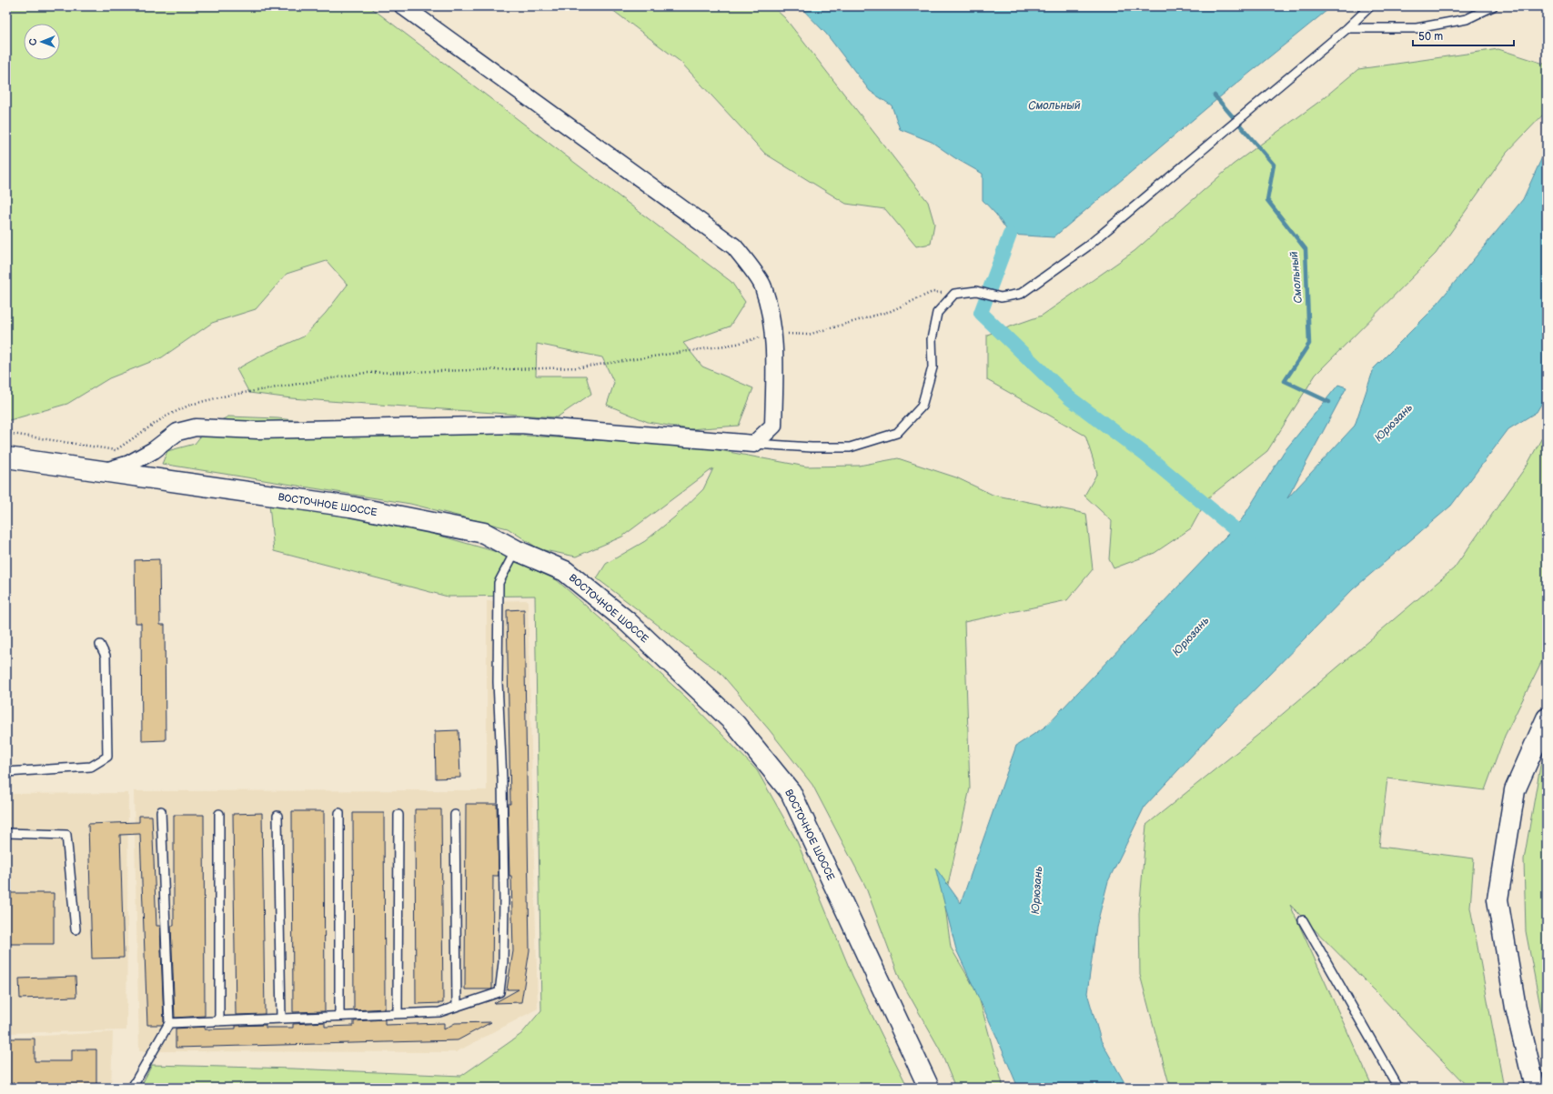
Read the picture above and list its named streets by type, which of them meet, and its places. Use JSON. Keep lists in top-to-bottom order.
{
  "streets": {
    "main road": ["ВОСТОЧНОЕ ШОССЕ"]
  },
  "water": ["Смольный", "Юрюзань"],
  "scale_bar": "50 m",
  "north": "left"
}
